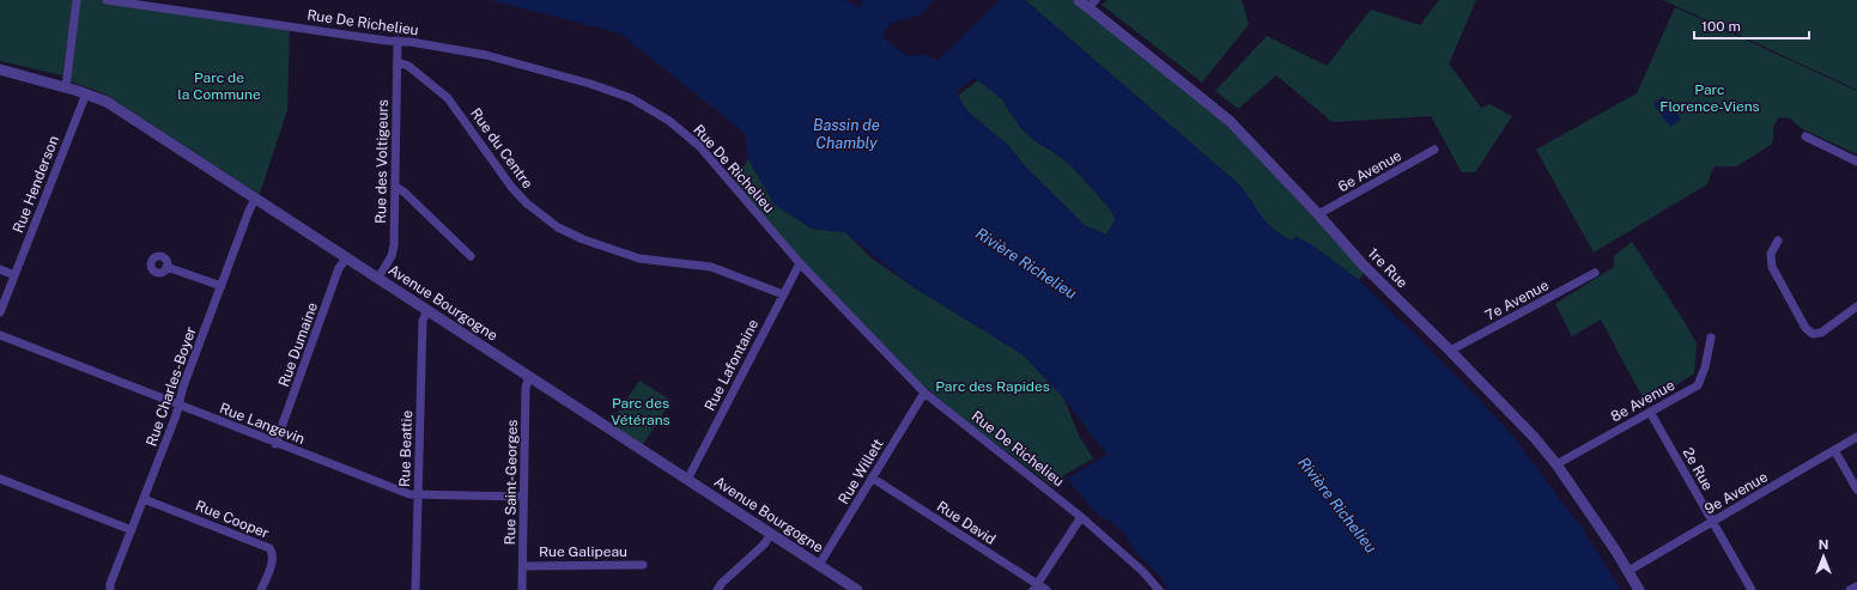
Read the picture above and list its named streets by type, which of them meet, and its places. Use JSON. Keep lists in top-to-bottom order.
{
  "streets": {
    "street": [
      "Rue De Richelieu",
      "Rue du Centre",
      "Rue des Voltigeurs",
      "6e Avenue",
      "Rue Henderson",
      "1re Rue",
      "7e Avenue",
      "Avenue Bourgogne",
      "Rue Dumaine",
      "Rue Lafontaine",
      "Rue Charles-Boyer",
      "8e Avenue",
      "Rue Langevin",
      "Rue Beattie",
      "2e Rue",
      "Rue Willett",
      "Rue Saint-Georges",
      "9e Avenue",
      "Rue Cooper",
      "Rue David",
      "Rue Galipeau"
    ]
  },
  "crossings": [
    ["Rue De Richelieu", "Rue des Voltigeurs"],
    ["Rue De Richelieu", "Rue Lafontaine"],
    ["Rue De Richelieu", "Rue Willett"],
    ["Rue du Centre", "Rue des Voltigeurs"],
    ["Rue du Centre", "Rue Lafontaine"],
    ["Rue des Voltigeurs", "Avenue Bourgogne"],
    ["6e Avenue", "1re Rue"],
    ["Rue Henderson", "Avenue Bourgogne"],
    ["1re Rue", "7e Avenue"],
    ["1re Rue", "8e Avenue"],
    ["1re Rue", "9e Avenue"],
    ["Avenue Bourgogne", "Rue Dumaine"],
    ["Avenue Bourgogne", "Rue Lafontaine"],
    ["Avenue Bourgogne", "Rue Charles-Boyer"],
    ["Avenue Bourgogne", "Rue Beattie"],
    ["Avenue Bourgogne", "Rue Willett"],
    ["Avenue Bourgogne", "Rue Saint-Georges"],
    ["Rue Dumaine", "Rue Langevin"],
    ["Rue Charles-Boyer", "Rue Langevin"],
    ["Rue Charles-Boyer", "Rue Cooper"],
    ["8e Avenue", "2e Rue"],
    ["Rue Langevin", "Rue Beattie"],
    ["Rue Langevin", "Rue Saint-Georges"],
    ["2e Rue", "9e Avenue"],
    ["Rue Willett", "Rue David"],
    ["Rue Saint-Georges", "Rue Galipeau"]
  ],
  "water": ["Bassin de Chambly", "Rivière Richelieu"],
  "parks": [
    "Parc de la Commune",
    "Parc Florence-Viens",
    "Parc des Rapides",
    "Parc des Vétérans"
  ],
  "scale_bar": "100 m",
  "north": "top"
}
